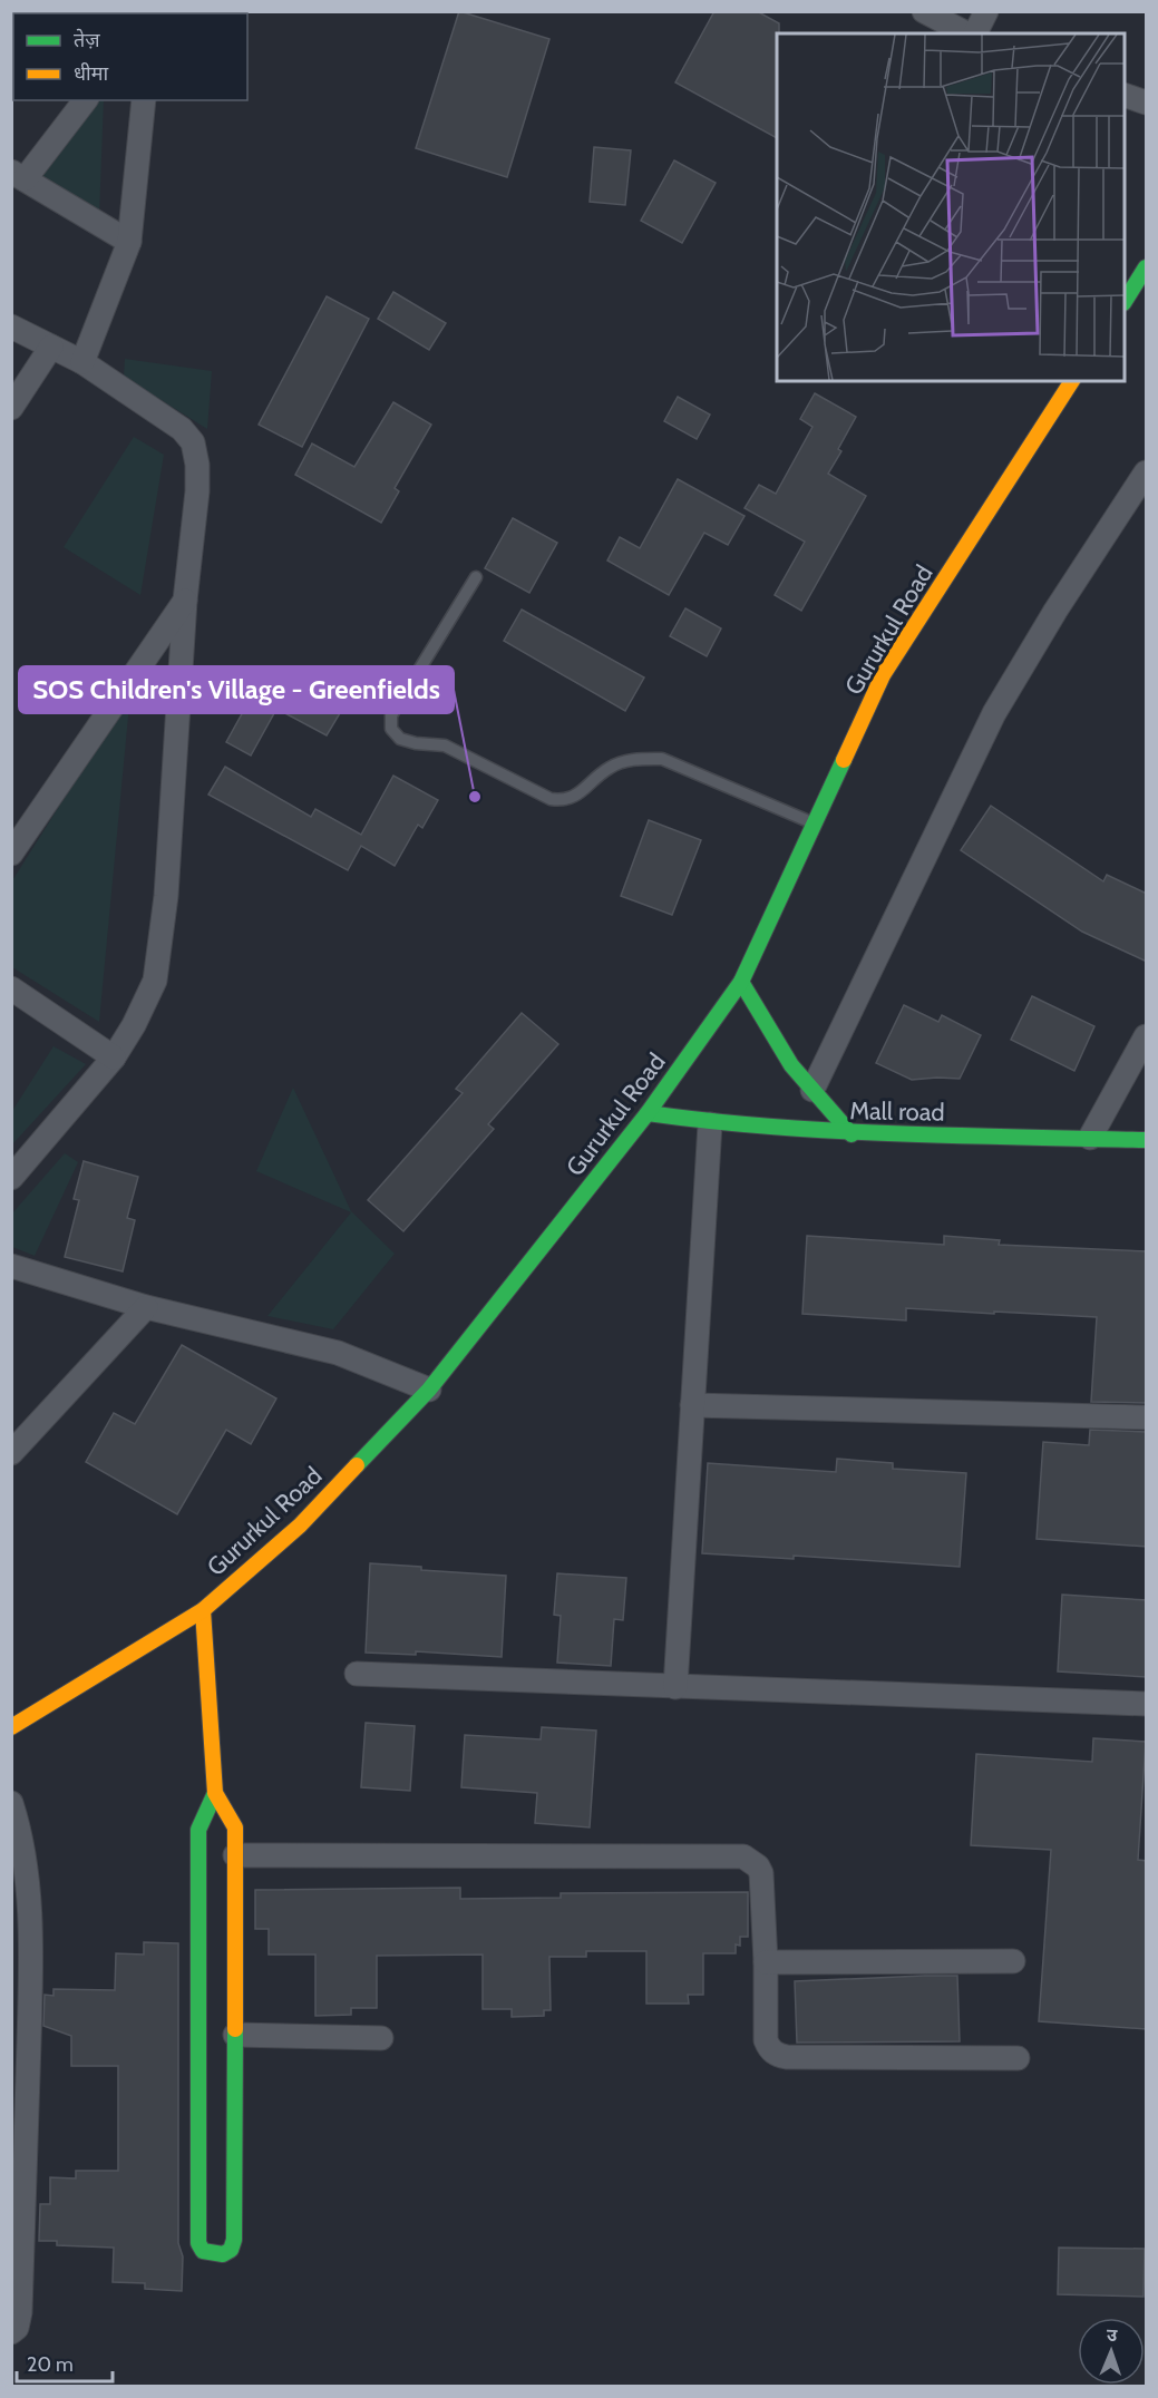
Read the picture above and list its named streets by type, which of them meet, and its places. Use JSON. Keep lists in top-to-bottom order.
{
  "streets": {
    "street": ["Gururkul Road", "Mall road"]
  },
  "crossings": [
    ["Gururkul Road", "Mall road"]
  ],
  "places": ["SOS Children's Village - Greenfields"],
  "legend": ["तेज़", "धीमा"],
  "scale_bar": "20 m",
  "north": "top"
}
